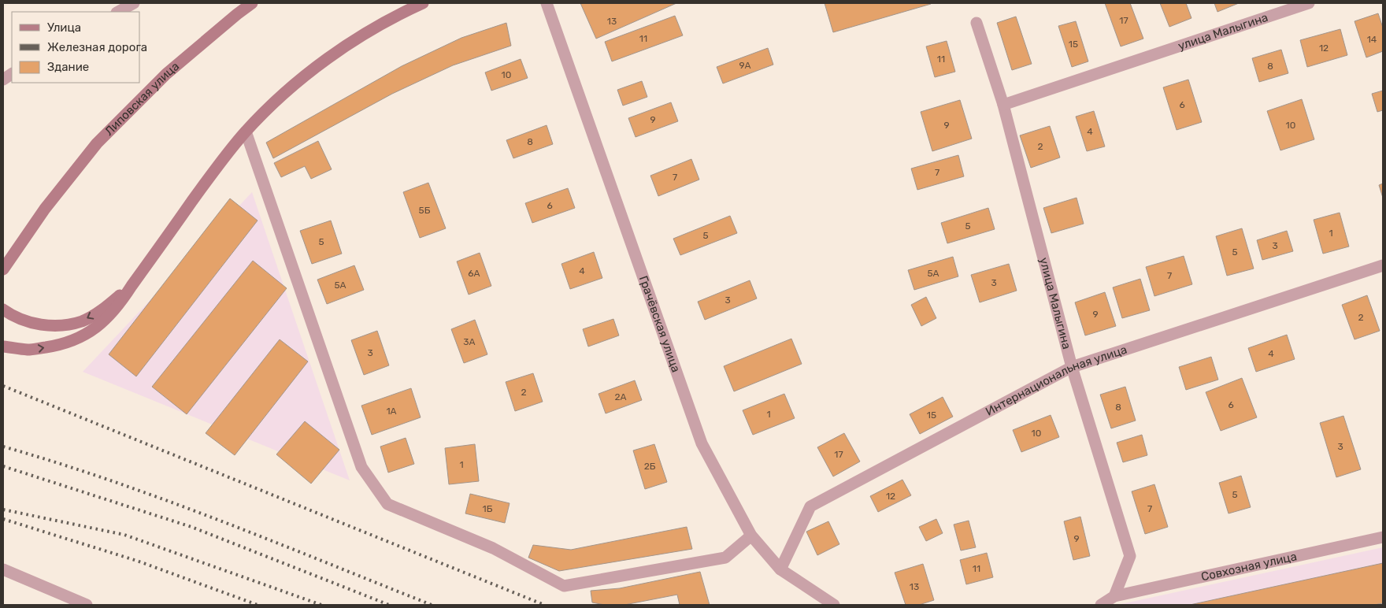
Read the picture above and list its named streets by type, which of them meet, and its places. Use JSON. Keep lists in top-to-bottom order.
{
  "streets": {
    "street": [
      "улица Малыгина",
      "Липовская улица",
      "Грачёвская улица",
      "Интернациональная улица",
      "Совхозная улица"
    ]
  },
  "crossings": [
    ["улица Малыгина", "Интернациональная улица"],
    ["улица Малыгина", "Совхозная улица"],
    ["Грачёвская улица", "Интернациональная улица"]
  ],
  "house_numbers": [
    "17",
    "13",
    "11",
    "14",
    "15",
    "12",
    "11",
    "9А",
    "8",
    "10",
    "6",
    "9",
    "9",
    "10",
    "4",
    "8",
    "2",
    "7",
    "7",
    "6",
    "5Б",
    "5",
    "1",
    "5",
    "5",
    "3",
    "5",
    "4",
    "6А",
    "5А",
    "7",
    "3",
    "5А",
    "3",
    "9",
    "2",
    "3А",
    "3",
    "4",
    "2",
    "2А",
    "6",
    "8",
    "1А",
    "1",
    "15",
    "10",
    "3",
    "17",
    "1",
    "2Б",
    "5",
    "12",
    "1Б",
    "7",
    "9",
    "11",
    "13"
  ],
  "legend": ["Улица", "Железная дорога", "Здание"]
}
